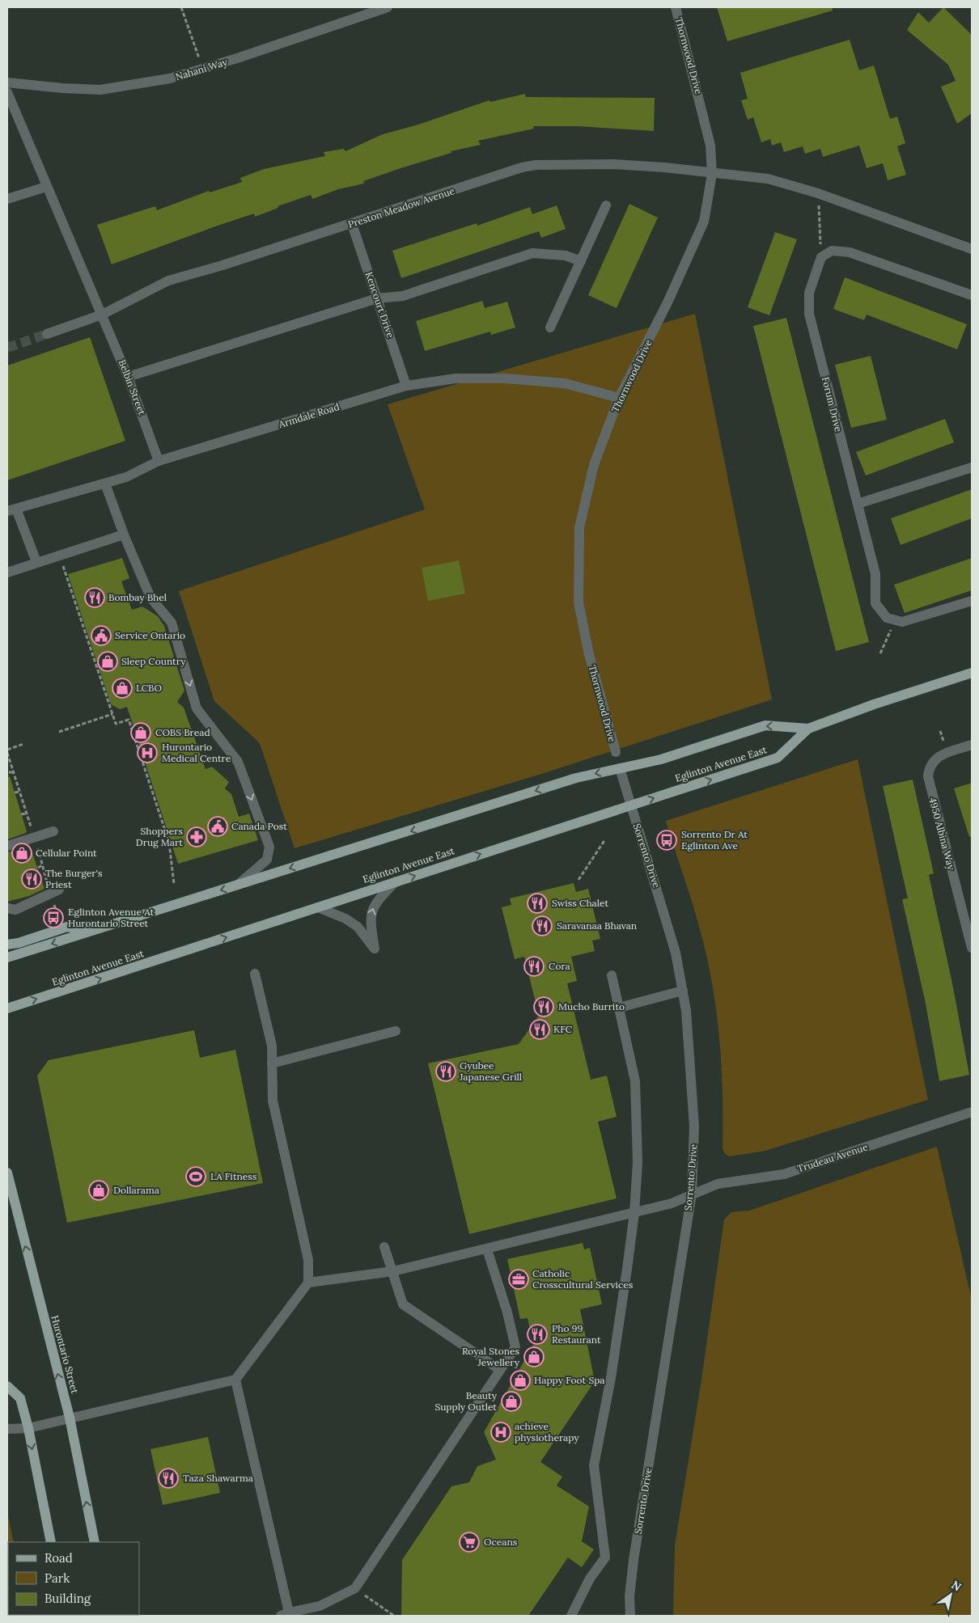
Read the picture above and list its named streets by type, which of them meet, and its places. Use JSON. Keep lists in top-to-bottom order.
{
  "streets": {
    "main road": ["Eglinton Avenue East", "Hurontario Street"],
    "street": [
      "Thornwood Drive",
      "Nahani Way",
      "Preston Meadow Avenue",
      "Kencourt Drive",
      "Belbin Street",
      "Forum Drive",
      "Armdale Road",
      "4950 Albina Way",
      "Sorrento Drive",
      "Trudeau Avenue"
    ]
  },
  "crossings": [
    ["Thornwood Drive", "Preston Meadow Avenue"],
    ["Thornwood Drive", "Armdale Road"],
    ["Preston Meadow Avenue", "Kencourt Drive"],
    ["Preston Meadow Avenue", "Belbin Street"],
    ["Kencourt Drive", "Armdale Road"],
    ["Belbin Street", "Armdale Road"],
    ["Eglinton Avenue East", "Sorrento Drive"],
    ["Sorrento Drive", "Trudeau Avenue"]
  ],
  "places": {
    "restaurant": [
      "Bombay Bhel",
      "The Burger's Priest",
      "Swiss Chalet",
      "Saravanaa Bhavan",
      "Cora",
      "Mucho Burrito",
      "KFC",
      "Gyubee Japanese Grill",
      "Pho 99 Restaurant",
      "Taza Shawarma"
    ],
    "public building": ["Service Ontario", "Canada Post"],
    "shop": [
      "Sleep Country",
      "LCBO",
      "COBS Bread",
      "Cellular Point",
      "Dollarama",
      "Royal Stones Jewellery",
      "Happy Foot Spa",
      "Beauty Supply Outlet"
    ],
    "hospital": ["Hurontario Medical Centre", "achieve physiotherapy"],
    "pharmacy": ["Shoppers Drug Mart"],
    "bus stop": ["Sorrento Dr At Eglinton Ave", "Eglinton Avenue At Hurontario Street"],
    "sports": ["LA Fitness"],
    "office": ["Catholic Crosscultural Services"],
    "supermarket": ["Oceans"]
  },
  "legend": ["Road", "Park", "Building"],
  "north": "top right"
}
